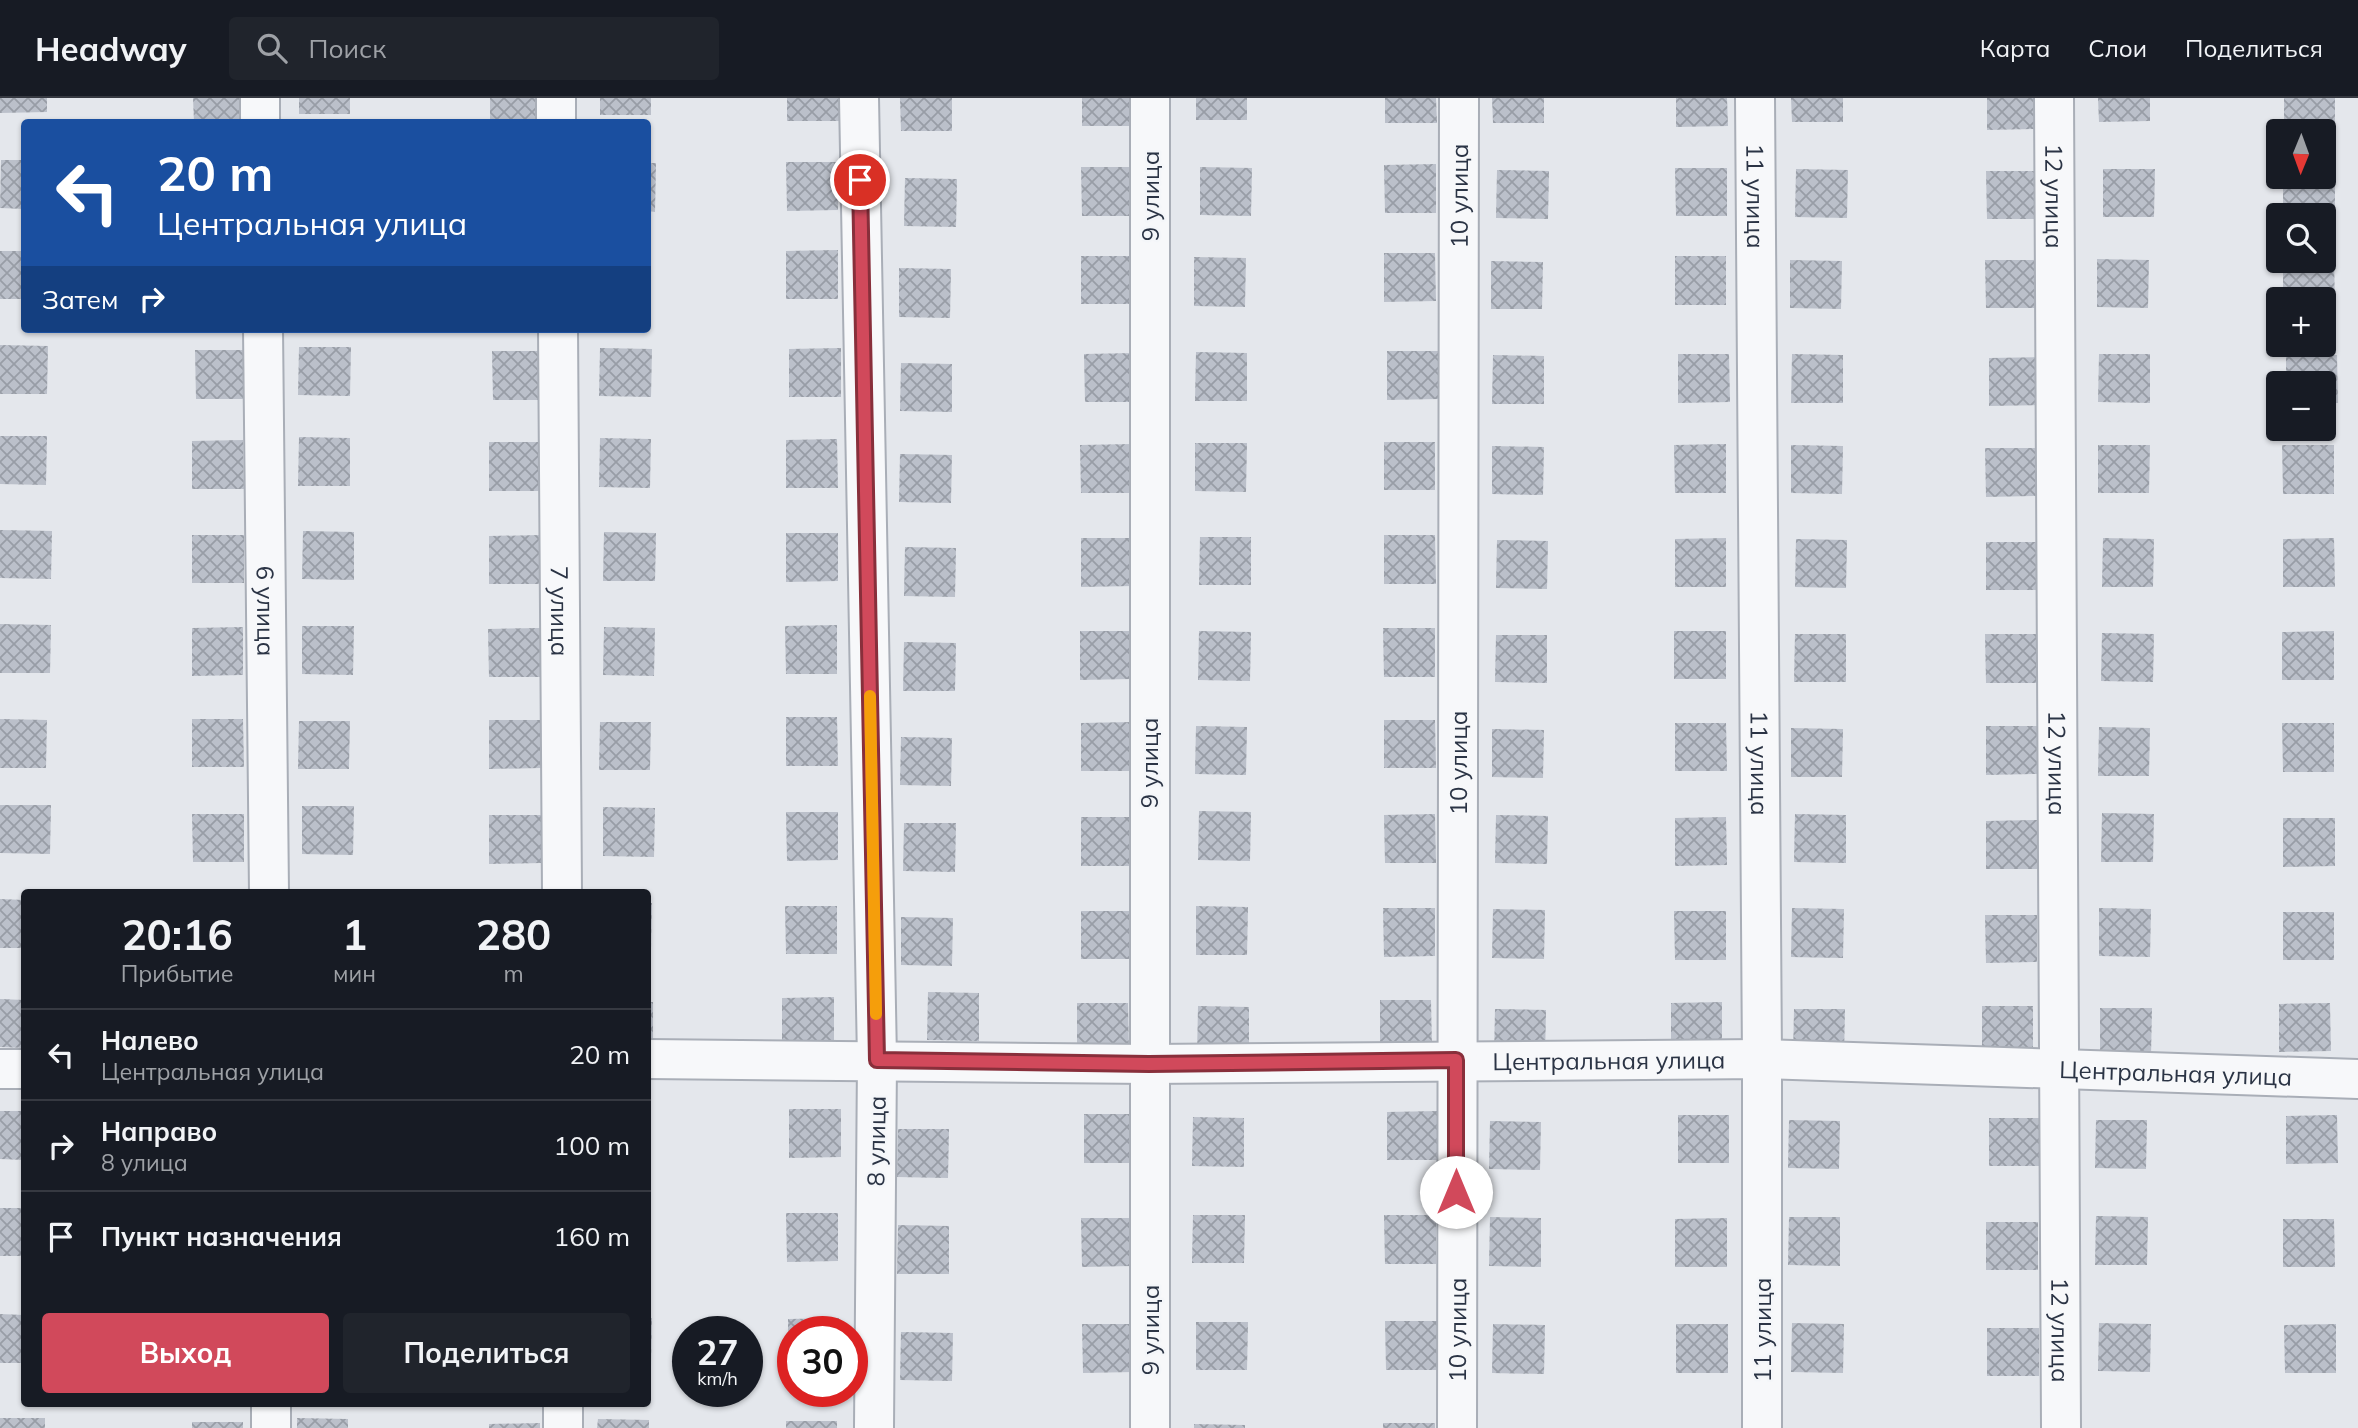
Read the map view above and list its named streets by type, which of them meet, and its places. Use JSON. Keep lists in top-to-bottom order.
{
  "streets": {
    "street": [
      "9 улица",
      "10 улица",
      "11 улица",
      "12 улица",
      "6 улица",
      "7 улица",
      "Центральная улица",
      "8 улица"
    ]
  },
  "crossings": [
    ["9 улица", "Центральная улица"],
    ["10 улица", "Центральная улица"],
    ["11 улица", "Центральная улица"],
    ["12 улица", "Центральная улица"],
    ["Центральная улица", "8 улица"]
  ],
  "north": "bottom",
  "page": {
    "header": "Headway",
    "search": "Поиск",
    "nav": ["Карта", "Слои", "Поделиться"],
    "map_buttons": ["+", "−"],
    "turn": ["20 m", "Центральная улица"],
    "then": "Затем",
    "eta": [
      "20:16",
      "Прибытие",
      "1",
      "мин",
      "280",
      "m"
    ],
    "list": [
      {
        "name": "Налево",
        "note": "Центральная улица",
        "value": "20 m"
      },
      {
        "name": "Направо",
        "note": "8 улица",
        "value": "100 m"
      },
      {
        "name": "Пункт назначения",
        "value": "160 m"
      }
    ],
    "buttons": ["Выход", "Поделиться"],
    "speed": "27 km/h",
    "limit": "30"
  }
}
